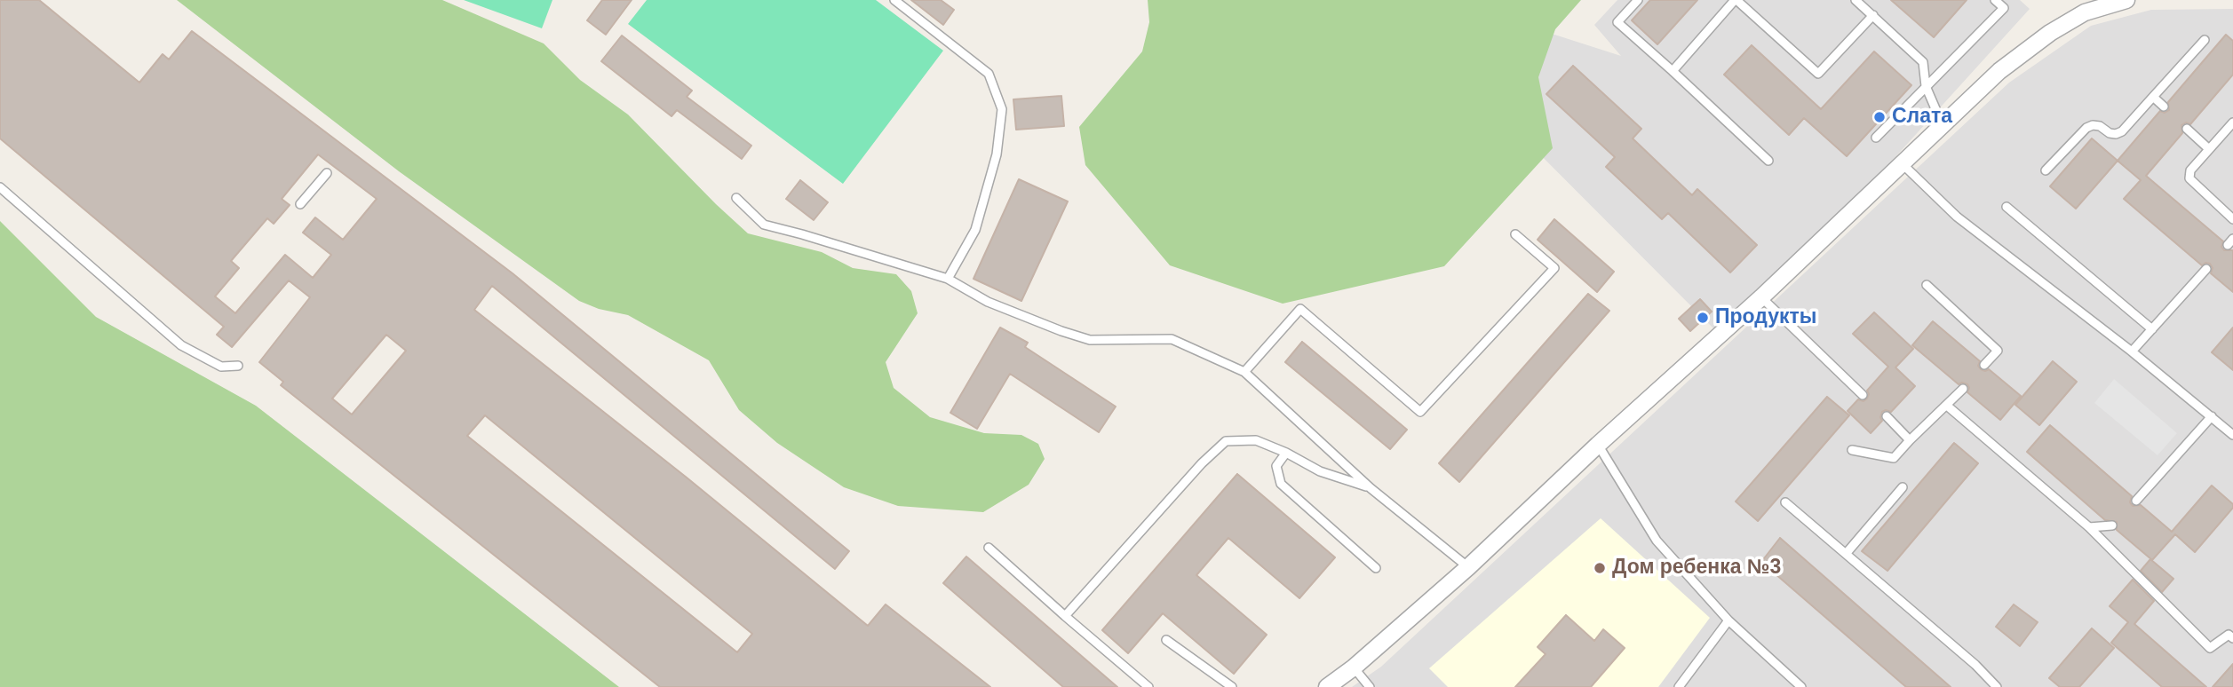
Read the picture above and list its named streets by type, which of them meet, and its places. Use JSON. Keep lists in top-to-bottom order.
{
  "places": ["Слата", "Продукты", "Дом ребенка №3"]
}
